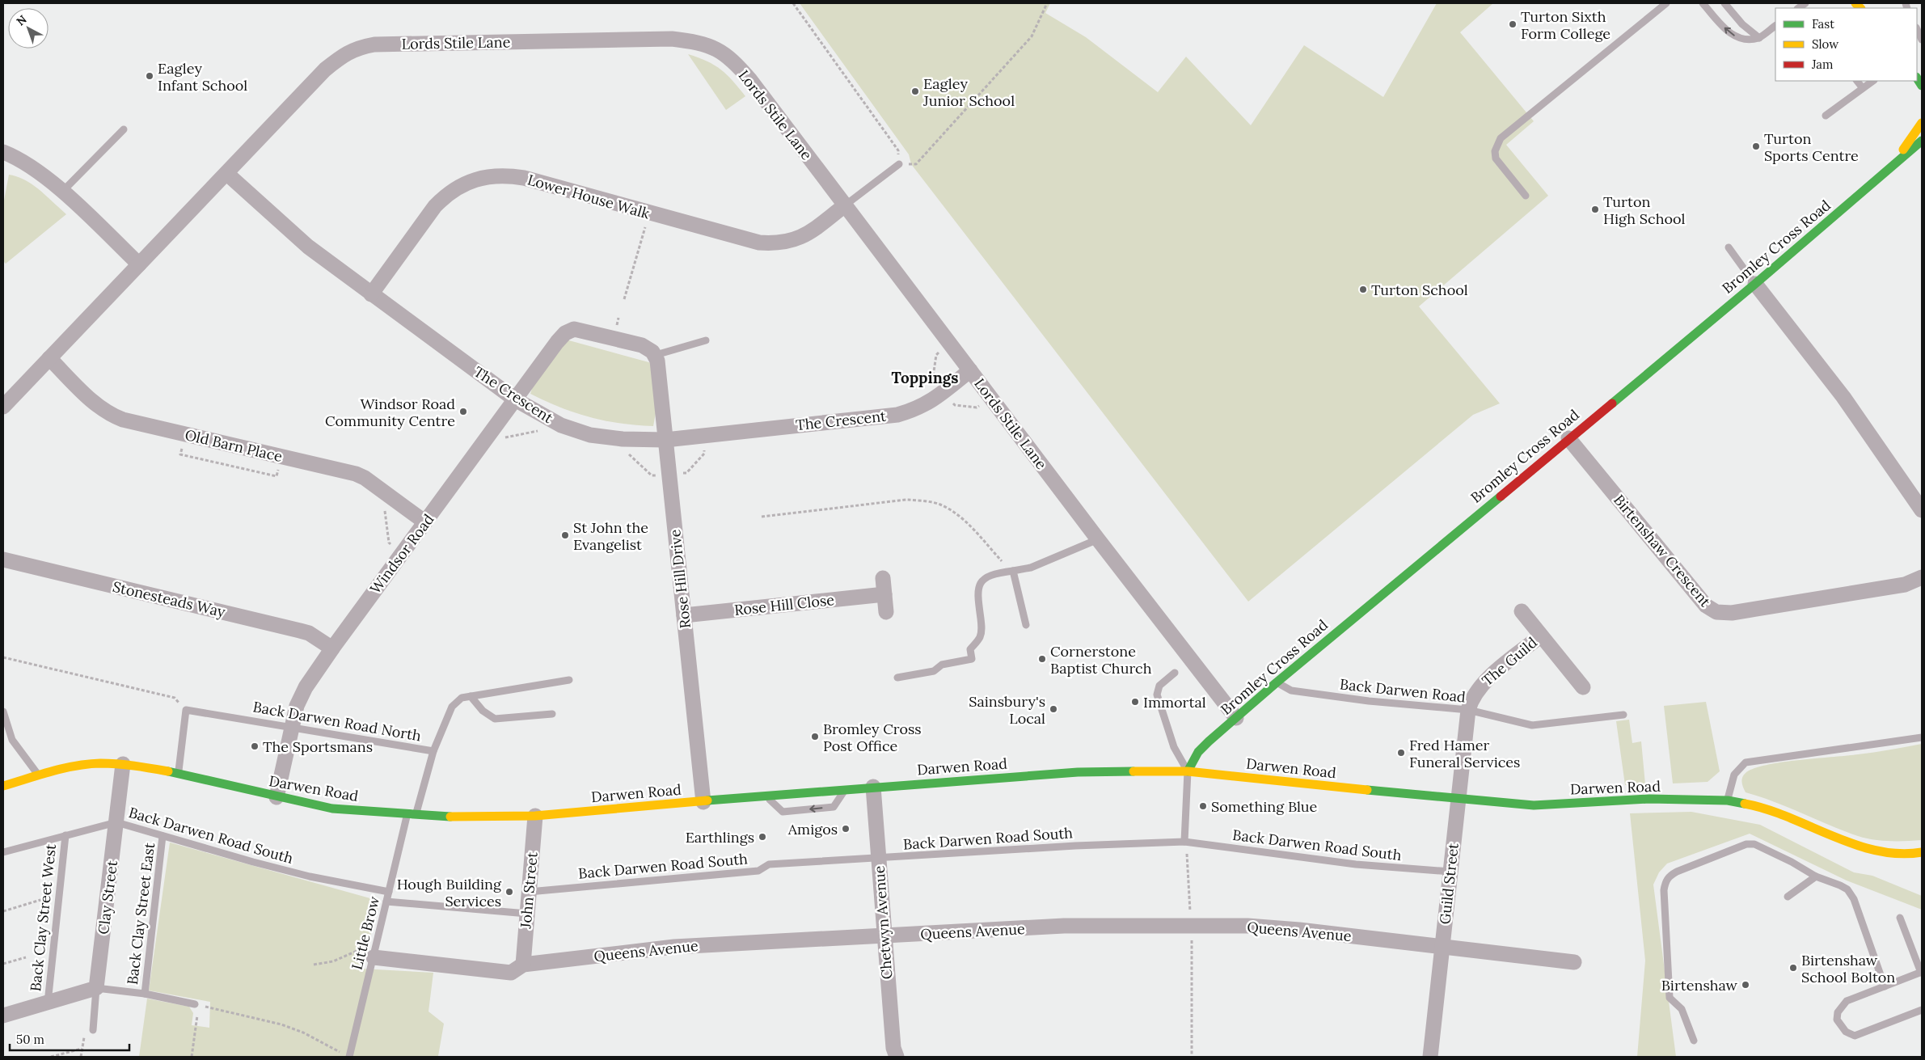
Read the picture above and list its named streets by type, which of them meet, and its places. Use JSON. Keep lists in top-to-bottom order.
{
  "streets": {
    "main road": ["Bromley Cross Road", "Darwen Road"],
    "street": [
      "Lords Stile Lane",
      "Lower House Walk",
      "The Crescent",
      "Old Barn Place",
      "Birtenshaw Crescent",
      "Windsor Road",
      "Rose Hill Drive",
      "Stonesteads Way",
      "Rose Hill Close",
      "The Guild",
      "Guild Street",
      "John Street",
      "Clay Street",
      "Chetwyn Avenue",
      "Queens Avenue"
    ],
    "lane": [
      "Back Darwen Road",
      "Back Darwen Road North",
      "Back Darwen Road South",
      "Back Clay Street East",
      "Back Clay Street West",
      "Little Brow"
    ]
  },
  "crossings": [
    ["Lords Stile Lane", "Lower House Walk"],
    ["Lords Stile Lane", "Bromley Cross Road"],
    ["Lords Stile Lane", "The Crescent"],
    ["Lower House Walk", "The Crescent"],
    ["Bromley Cross Road", "Birtenshaw Crescent"],
    ["Bromley Cross Road", "Back Darwen Road"],
    ["Bromley Cross Road", "Darwen Road"],
    ["The Crescent", "Windsor Road"],
    ["The Crescent", "Rose Hill Drive"],
    ["Old Barn Place", "Windsor Road"],
    ["Windsor Road", "Rose Hill Drive"],
    ["Windsor Road", "Stonesteads Way"],
    ["Windsor Road", "Back Darwen Road North"],
    ["Windsor Road", "Darwen Road"],
    ["Rose Hill Drive", "Rose Hill Close"],
    ["Rose Hill Drive", "Darwen Road"],
    ["The Guild", "Back Darwen Road"],
    ["The Guild", "Guild Street"],
    ["Back Darwen Road", "Guild Street"],
    ["Back Darwen Road North", "Little Brow"],
    ["Darwen Road", "Guild Street"],
    ["Darwen Road", "John Street"],
    ["Darwen Road", "Clay Street"],
    ["Darwen Road", "Chetwyn Avenue"],
    ["Darwen Road", "Little Brow"],
    ["Back Darwen Road South", "Guild Street"],
    ["Back Darwen Road South", "John Street"],
    ["Back Darwen Road South", "Clay Street"],
    ["Back Darwen Road South", "Back Clay Street East"],
    ["Back Darwen Road South", "Back Clay Street West"],
    ["Back Darwen Road South", "Chetwyn Avenue"],
    ["Back Darwen Road South", "Little Brow"],
    ["Guild Street", "Queens Avenue"],
    ["John Street", "Queens Avenue"],
    ["Chetwyn Avenue", "Queens Avenue"],
    ["Queens Avenue", "Little Brow"]
  ],
  "districts": ["Toppings"],
  "places": [
    "Turton Sixth Form College",
    "Eagley Infant School",
    "Eagley Junior School",
    "Turton Sports Centre",
    "Turton High School",
    "Turton School",
    "Windsor Road Community Centre",
    "St John the Evangelist",
    "Cornerstone Baptist Church",
    "Immortal",
    "Sainsbury's Local",
    "Bromley Cross Post Office",
    "The Sportsmans",
    "Fred Hamer Funeral Services",
    "Something Blue",
    "Amigos",
    "Earthlings",
    "Hough Building Services",
    "Birtenshaw School Bolton",
    "Birtenshaw"
  ],
  "legend": ["Fast", "Slow", "Jam"],
  "scale_bar": "50 m",
  "north": "top left"
}
